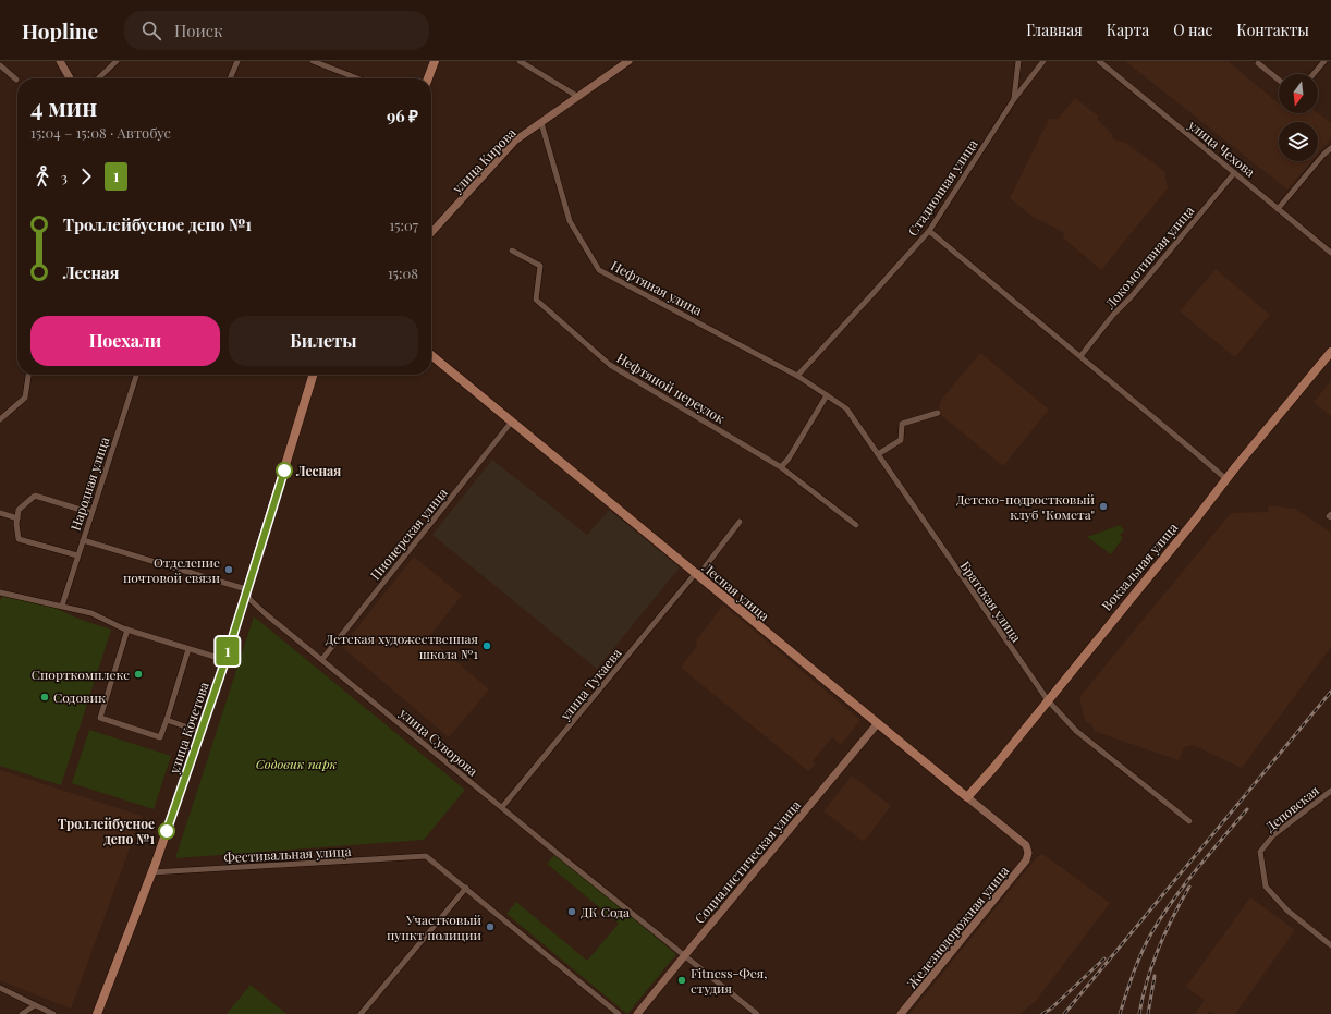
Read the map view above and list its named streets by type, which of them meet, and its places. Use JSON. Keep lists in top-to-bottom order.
{
  "streets": {
    "main road": ["Вокзальная улица", "Лесная улица", "улица Кочетова"],
    "street": [
      "улица Чехова",
      "улица Кирова",
      "Стадионная улица",
      "Локомотивная улица",
      "Нефтяная улица",
      "Нефтяной переулок",
      "Народная улица",
      "Пионерская улица",
      "Братская улица",
      "улица Тукаева",
      "улица Суворова",
      "Деповская",
      "Фестивальная улица",
      "Социалистическая улица",
      "Железнодорожная улица"
    ]
  },
  "crossings": [
    ["улица Чехова", "Локомотивная улица"],
    ["улица Кирова", "Нефтяная улица"],
    ["Стадионная улица", "Нефтяная улица"],
    ["Стадионная улица", "Братская улица"],
    ["Нефтяная улица", "Братская улица"],
    ["Пионерская улица", "Лесная улица"],
    ["Пионерская улица", "улица Суворова"],
    ["Вокзальная улица", "Лесная улица"],
    ["Вокзальная улица", "Братская улица"],
    ["Лесная улица", "улица Тукаева"],
    ["Лесная улица", "Социалистическая улица"],
    ["Лесная улица", "Железнодорожная улица"],
    ["улица Тукаева", "улица Суворова"],
    ["улица Кочетова", "улица Суворова"],
    ["улица Кочетова", "Фестивальная улица"],
    ["улица Суворова", "Социалистическая улица"]
  ],
  "parks": ["Содовик парк"],
  "places": [
    "Лесная",
    "Детско-подростковый клуб \"Комета\"",
    "Отделение почтовой связи",
    "Детская художественная школа №1",
    "Спорткомплекс",
    "Содовик",
    "Троллейбусное депо №1",
    "ДК Сода",
    "Участковый пункт полиции",
    "Fitness-Фея, студия"
  ],
  "lines": ["bus line 1"],
  "north": "bottom",
  "page": {
    "header": "Hopline",
    "search": "Поиск",
    "nav": [
      "Главная",
      "Карта",
      "О нас",
      "Контакты"
    ],
    "on_map": "1",
    "heading": ["4 мин", "15:04 – 15:08 · Автобус", "96 ₽"],
    "legs": ["3", "1"],
    "list": [
      {
        "name": "Троллейбусное депо №1",
        "value": "15:07"
      },
      {
        "name": "Лесная",
        "value": "15:08"
      }
    ],
    "buttons": ["Поехали", "Билеты"]
  }
}
